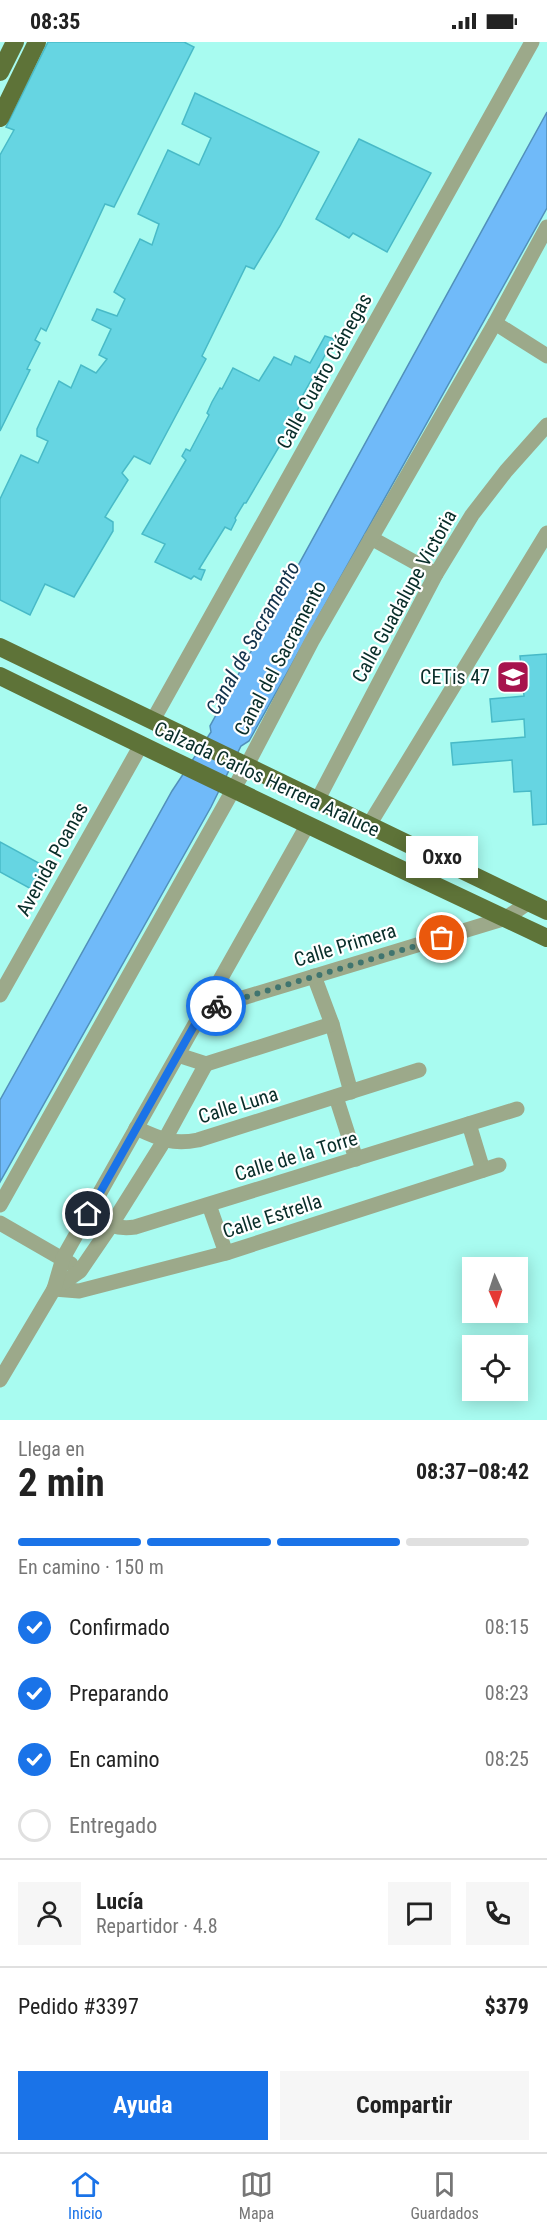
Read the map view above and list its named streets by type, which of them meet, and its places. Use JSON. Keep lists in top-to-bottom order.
{
  "streets": {
    "main road": ["Calzada Carlos Herrera Araluce"],
    "street": [
      "Calle Cuatro Ciénegas",
      "Calle Guadalupe Victoria",
      "Canal del Sacramento",
      "Avenida Poanas",
      "Calle Primera",
      "Calle Luna",
      "Calle de la Torre",
      "Calle Estrella"
    ]
  },
  "crossings": [
    ["Calle Cuatro Ciénegas", "Calzada Carlos Herrera Araluce"],
    ["Calle Guadalupe Victoria", "Calzada Carlos Herrera Araluce"],
    ["Canal del Sacramento", "Calzada Carlos Herrera Araluce"],
    ["Calzada Carlos Herrera Araluce", "Avenida Poanas"],
    ["Calzada Carlos Herrera Araluce", "Calle Primera"]
  ],
  "water": ["Canal de Sacramento"],
  "places": {
    "school or university": ["CETis 47"],
    "other": ["Oxxo"]
  },
  "north": "bottom",
  "page": {
    "status": "08:35",
    "bubble": "Oxxo",
    "heading": ["2 min", "Llega en", "08:37–08:42"],
    "panel": [
      "Lucía",
      "Repartidor · 4.8",
      "Pedido #3397",
      "$379"
    ],
    "bar": "En camino · 150 m",
    "list": [
      ["Confirmado", "08:15"],
      ["Preparando", "08:23"],
      ["En camino", "08:25"],
      "Entregado"
    ],
    "buttons": ["Ayuda", "Compartir"],
    "tabs": ["Inicio", "Mapa", "Guardados"]
  }
}
